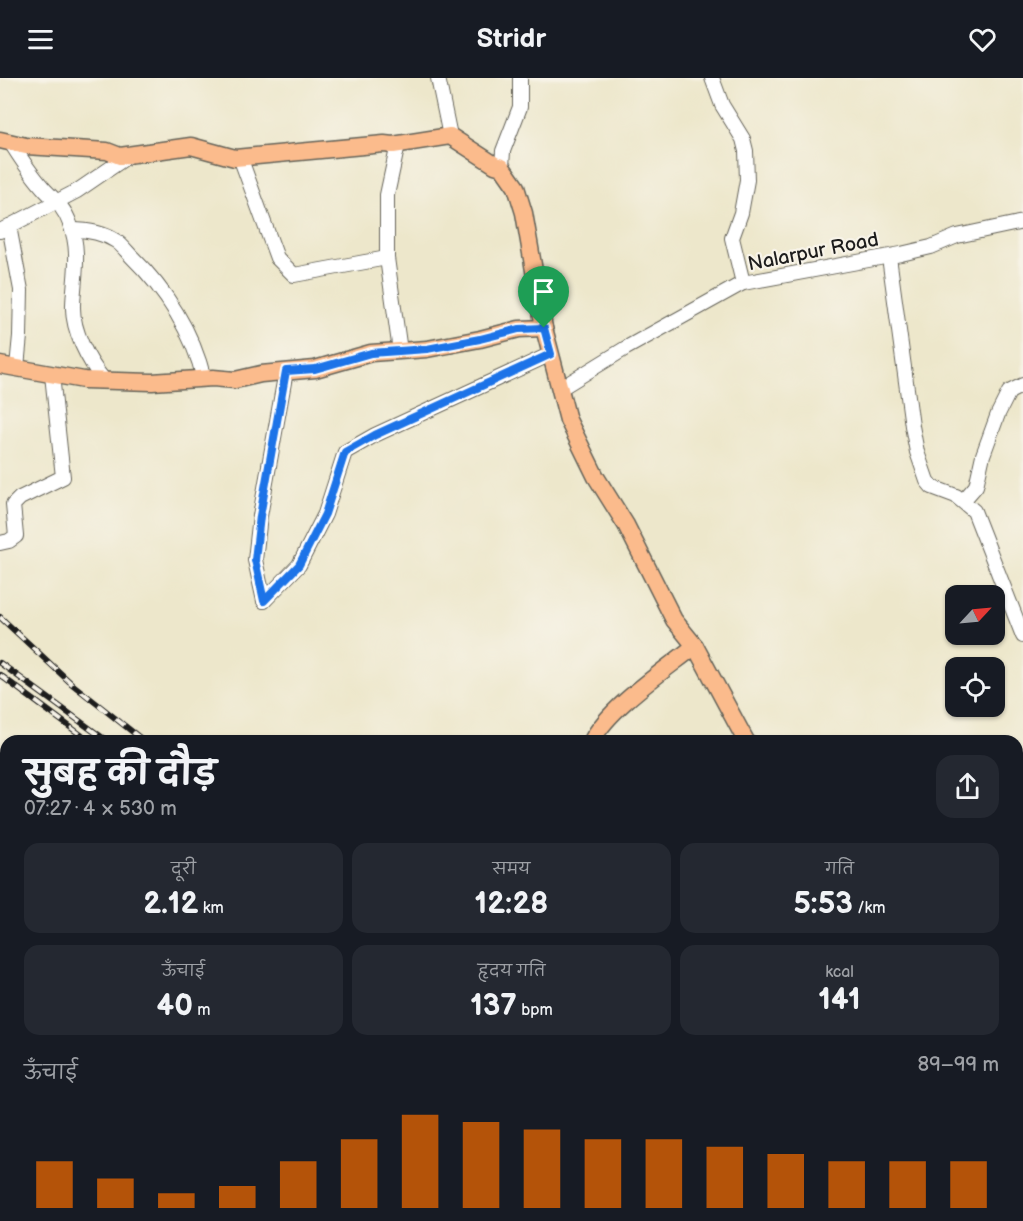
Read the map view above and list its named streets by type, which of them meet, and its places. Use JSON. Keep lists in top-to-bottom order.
{
  "streets": {
    "street": ["Nalarpur Road"]
  },
  "north": "top right",
  "page": {
    "header": "Stridr",
    "heading": ["सुबह की दौड़", "07:27 · 4 × 530 m"],
    "stats": [
      ["दूरी", "2.12 km"],
      ["समय", "12:28"],
      ["गति", "5:53 /km"],
      ["ऊँचाई", "40 m"],
      ["हृदय गति", "137 bpm"],
      ["kcal", "141"]
    ],
    "chart": ["ऊँचाई", "89–99 m"]
  }
}
